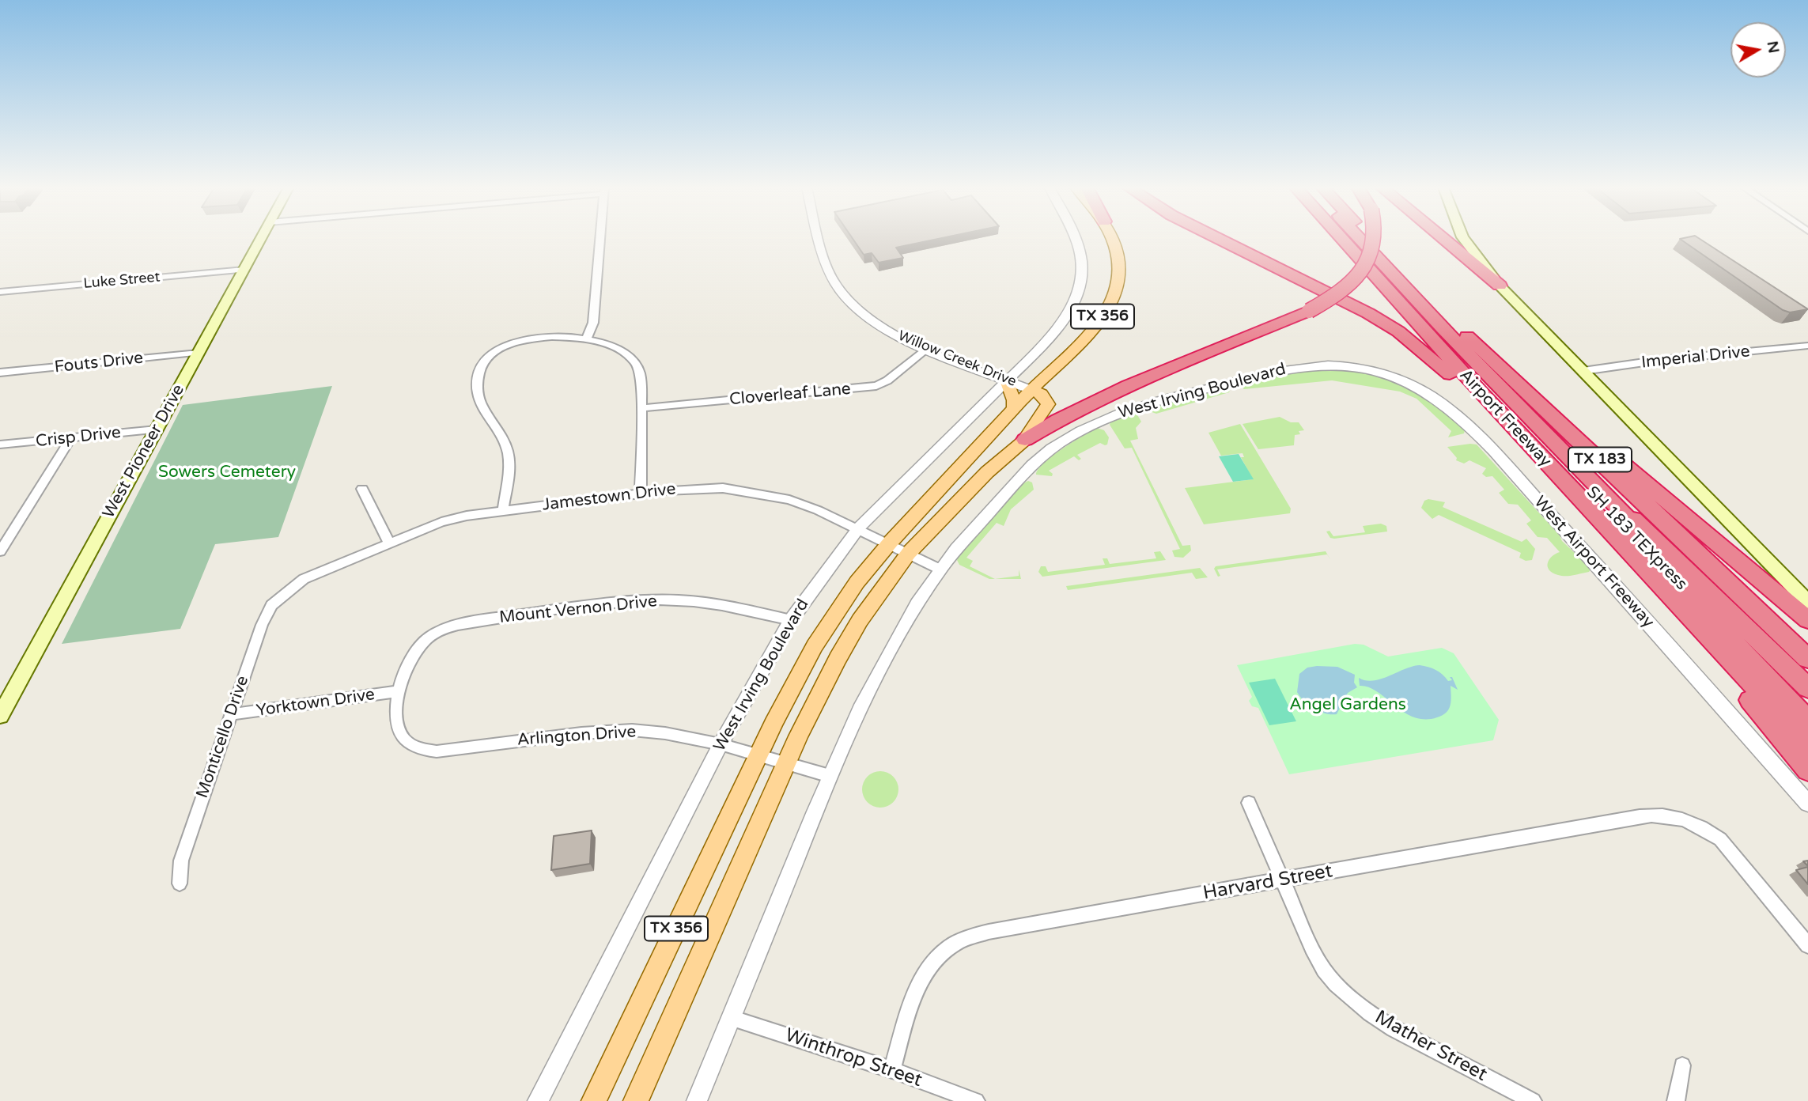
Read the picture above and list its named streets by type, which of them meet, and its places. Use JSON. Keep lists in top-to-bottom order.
{
  "streets": {
    "highway": ["Airport Freeway", "TX 183", "SH 183 TEXpress"],
    "main road": ["TX 356", "West Irving Boulevard", "West Pioneer Drive"],
    "street": [
      "Luke Street",
      "Imperial Drive",
      "Willow Creek Drive",
      "Fouts Drive",
      "Cloverleaf Lane",
      "Crisp Drive",
      "Jamestown Drive",
      "West Airport Freeway",
      "Mount Vernon Drive",
      "Yorktown Drive",
      "Arlington Drive",
      "Monticello Drive",
      "Harvard Street",
      "Mather Street",
      "Winthrop Street"
    ]
  },
  "crossings": [
    ["Luke Street", "West Pioneer Drive"],
    ["TX 356", "Jamestown Drive"],
    ["TX 356", "Arlington Drive"],
    ["Willow Creek Drive", "West Irving Boulevard"],
    ["Willow Creek Drive", "Cloverleaf Lane"],
    ["Fouts Drive", "West Pioneer Drive"],
    ["West Irving Boulevard", "Jamestown Drive"],
    ["West Irving Boulevard", "West Airport Freeway"],
    ["West Irving Boulevard", "Mount Vernon Drive"],
    ["West Irving Boulevard", "Arlington Drive"],
    ["West Irving Boulevard", "Winthrop Street"],
    ["Crisp Drive", "West Pioneer Drive"],
    ["Jamestown Drive", "Monticello Drive"],
    ["Mount Vernon Drive", "Yorktown Drive"],
    ["Mount Vernon Drive", "Arlington Drive"],
    ["Yorktown Drive", "Arlington Drive"],
    ["Yorktown Drive", "Monticello Drive"],
    ["Harvard Street", "Mather Street"],
    ["Harvard Street", "Winthrop Street"]
  ],
  "parks": ["Sowers Cemetery", "Angel Gardens"],
  "north": "right"
}
